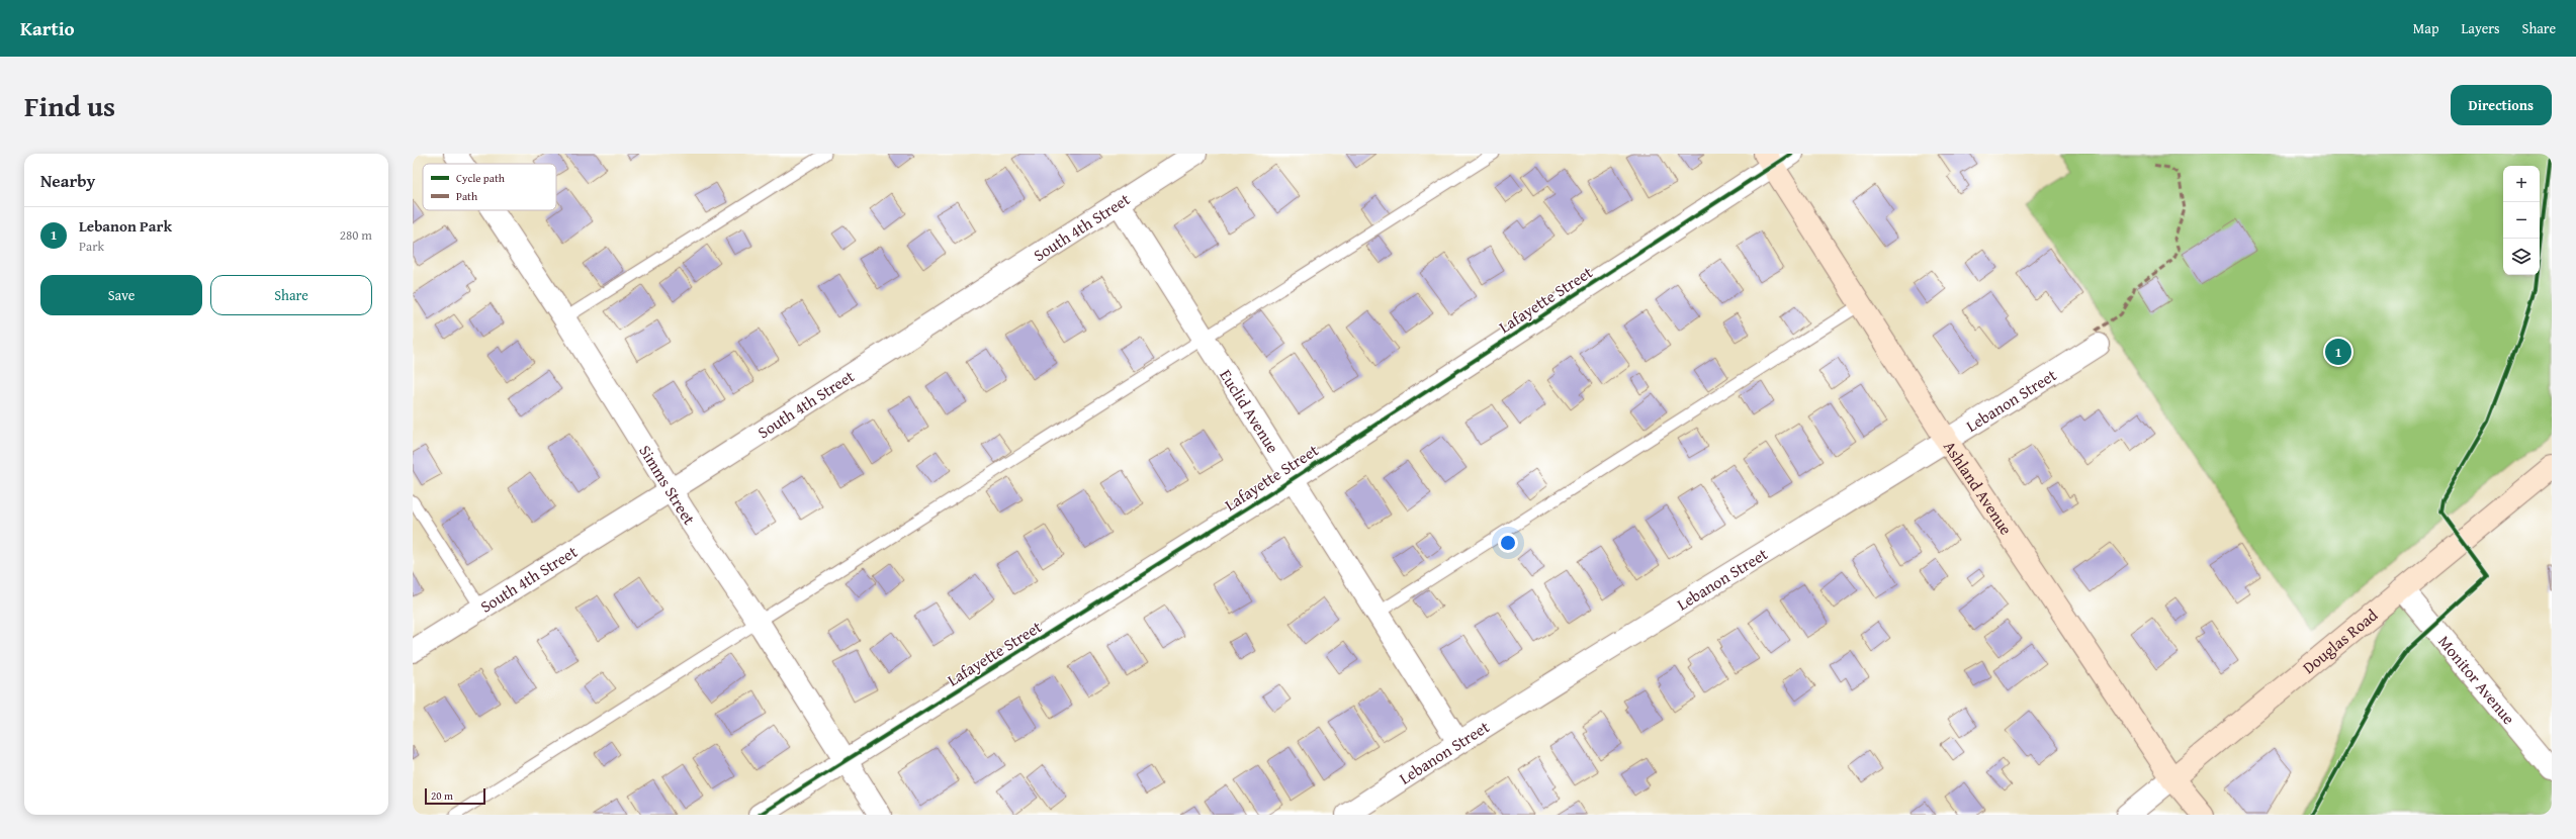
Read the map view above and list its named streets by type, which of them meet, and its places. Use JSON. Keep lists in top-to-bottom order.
{
  "streets": {
    "street": [
      "South 4th Street",
      "Lafayette Street",
      "Lebanon Street",
      "Euclid Avenue",
      "Simms Street",
      "Ashland Avenue",
      "Douglas Road",
      "Monitor Avenue"
    ]
  },
  "crossings": [
    ["South 4th Street", "Euclid Avenue"],
    ["South 4th Street", "Simms Street"],
    ["Lafayette Street", "Euclid Avenue"],
    ["Lafayette Street", "Simms Street"],
    ["Lafayette Street", "Ashland Avenue"],
    ["Lebanon Street", "Euclid Avenue"],
    ["Lebanon Street", "Ashland Avenue"],
    ["Ashland Avenue", "Douglas Road"],
    ["Douglas Road", "Monitor Avenue"]
  ],
  "legend": ["Cycle path", "Path"],
  "scale_bar": "20 m",
  "page": {
    "header": "Kartio",
    "nav": ["Map", "Layers", "Share"],
    "title": "Find us",
    "buttons": [
      "Directions",
      ["Save", "Share"]
    ],
    "heading": "Nearby",
    "map_buttons": ["+", "−"],
    "list": [
      {
        "mark": "1",
        "name": "Lebanon Park",
        "note": "Park",
        "value": "280 m"
      }
    ],
    "pins": "1",
    "scale": "20 m"
  }
}
